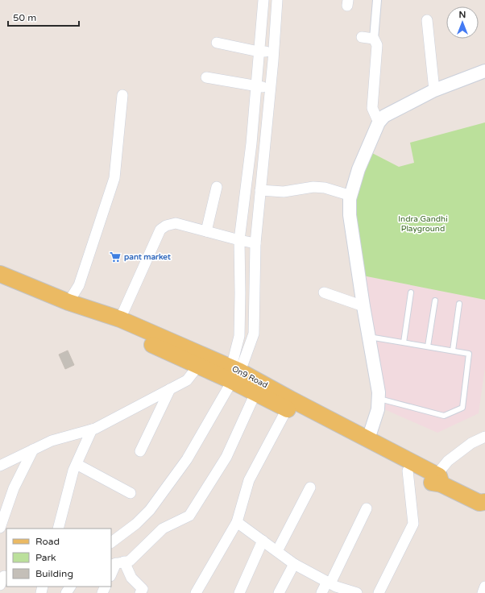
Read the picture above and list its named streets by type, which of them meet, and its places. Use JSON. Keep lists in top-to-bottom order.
{
  "streets": {
    "main road": ["On9 Road"]
  },
  "parks": ["Indra Gandhi Playground"],
  "places": {
    "supermarket": ["pant market"]
  },
  "legend": ["Road", "Park", "Building"],
  "scale_bar": "50 m",
  "north": "top"
}
